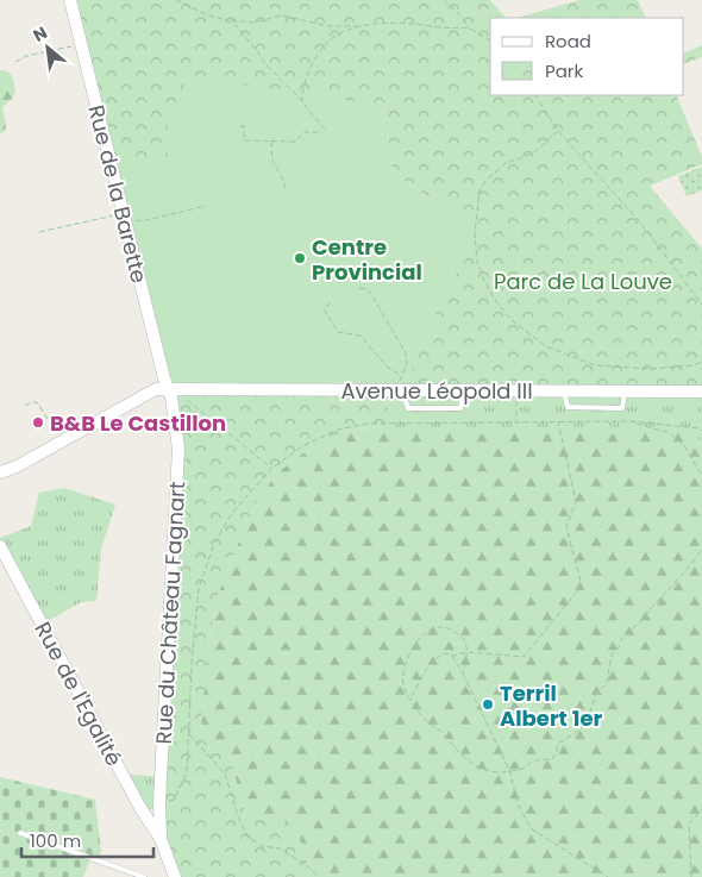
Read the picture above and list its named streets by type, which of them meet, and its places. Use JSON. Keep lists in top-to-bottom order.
{
  "streets": {
    "street": [
      "Rue de la Barette",
      "Avenue Léopold III",
      "Rue du Château Fagnart",
      "Rue de l'Egalité"
    ]
  },
  "crossings": [
    ["Rue de la Barette", "Avenue Léopold III"],
    ["Rue de la Barette", "Rue du Château Fagnart"],
    ["Avenue Léopold III", "Rue du Château Fagnart"],
    ["Rue du Château Fagnart", "Rue de l'Egalité"]
  ],
  "parks": ["Parc de La Louve"],
  "places": ["Centre Provincial", "B&B Le Castillon", "Terril Albert 1er"],
  "legend": ["Road", "Park"],
  "scale_bar": "100 m",
  "north": "top left"
}
